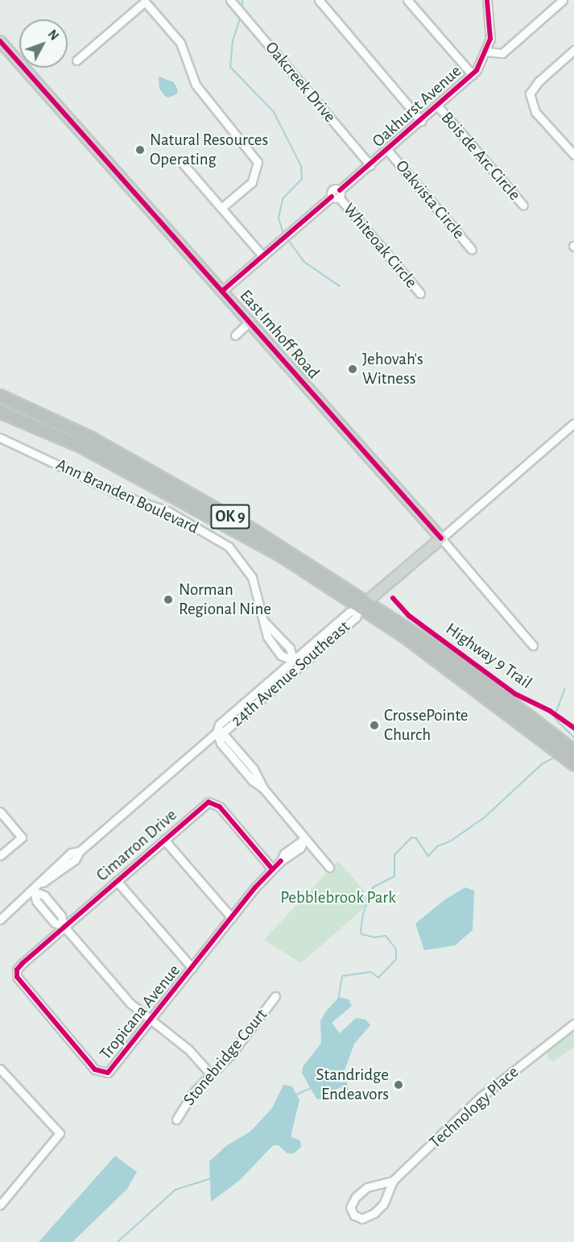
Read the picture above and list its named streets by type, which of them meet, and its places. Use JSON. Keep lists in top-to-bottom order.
{
  "streets": {
    "highway": ["OK 9"],
    "main road": ["East Imhoff Road", "24th Avenue Southeast"],
    "street": [
      "Oakcreek Drive",
      "Oakhurst Avenue",
      "Bois de Arc Circle",
      "Oakvista Circle",
      "Whiteoak Circle",
      "Ann Branden Boulevard",
      "Cimarron Drive",
      "Tropicana Avenue",
      "Stonebridge Court",
      "Technology Place"
    ],
    "cycle path": ["Highway 9 Trail"]
  },
  "crossings": [
    ["Oakcreek Drive", "Oakhurst Avenue"],
    ["Oakhurst Avenue", "Bois de Arc Circle"],
    ["Oakhurst Avenue", "Oakvista Circle"],
    ["Oakhurst Avenue", "Whiteoak Circle"],
    ["Oakhurst Avenue", "East Imhoff Road"],
    ["East Imhoff Road", "24th Avenue Southeast"],
    ["Ann Branden Boulevard", "24th Avenue Southeast"],
    ["OK 9", "24th Avenue Southeast"],
    ["Cimarron Drive", "Tropicana Avenue"]
  ],
  "parks": ["Pebblebrook Park"],
  "places": [
    "Natural Resources Operating",
    "Jehovah's Witness",
    "Norman Regional Nine",
    "CrossePointe Church",
    "Standridge Endeavors"
  ],
  "north": "top right"
}
